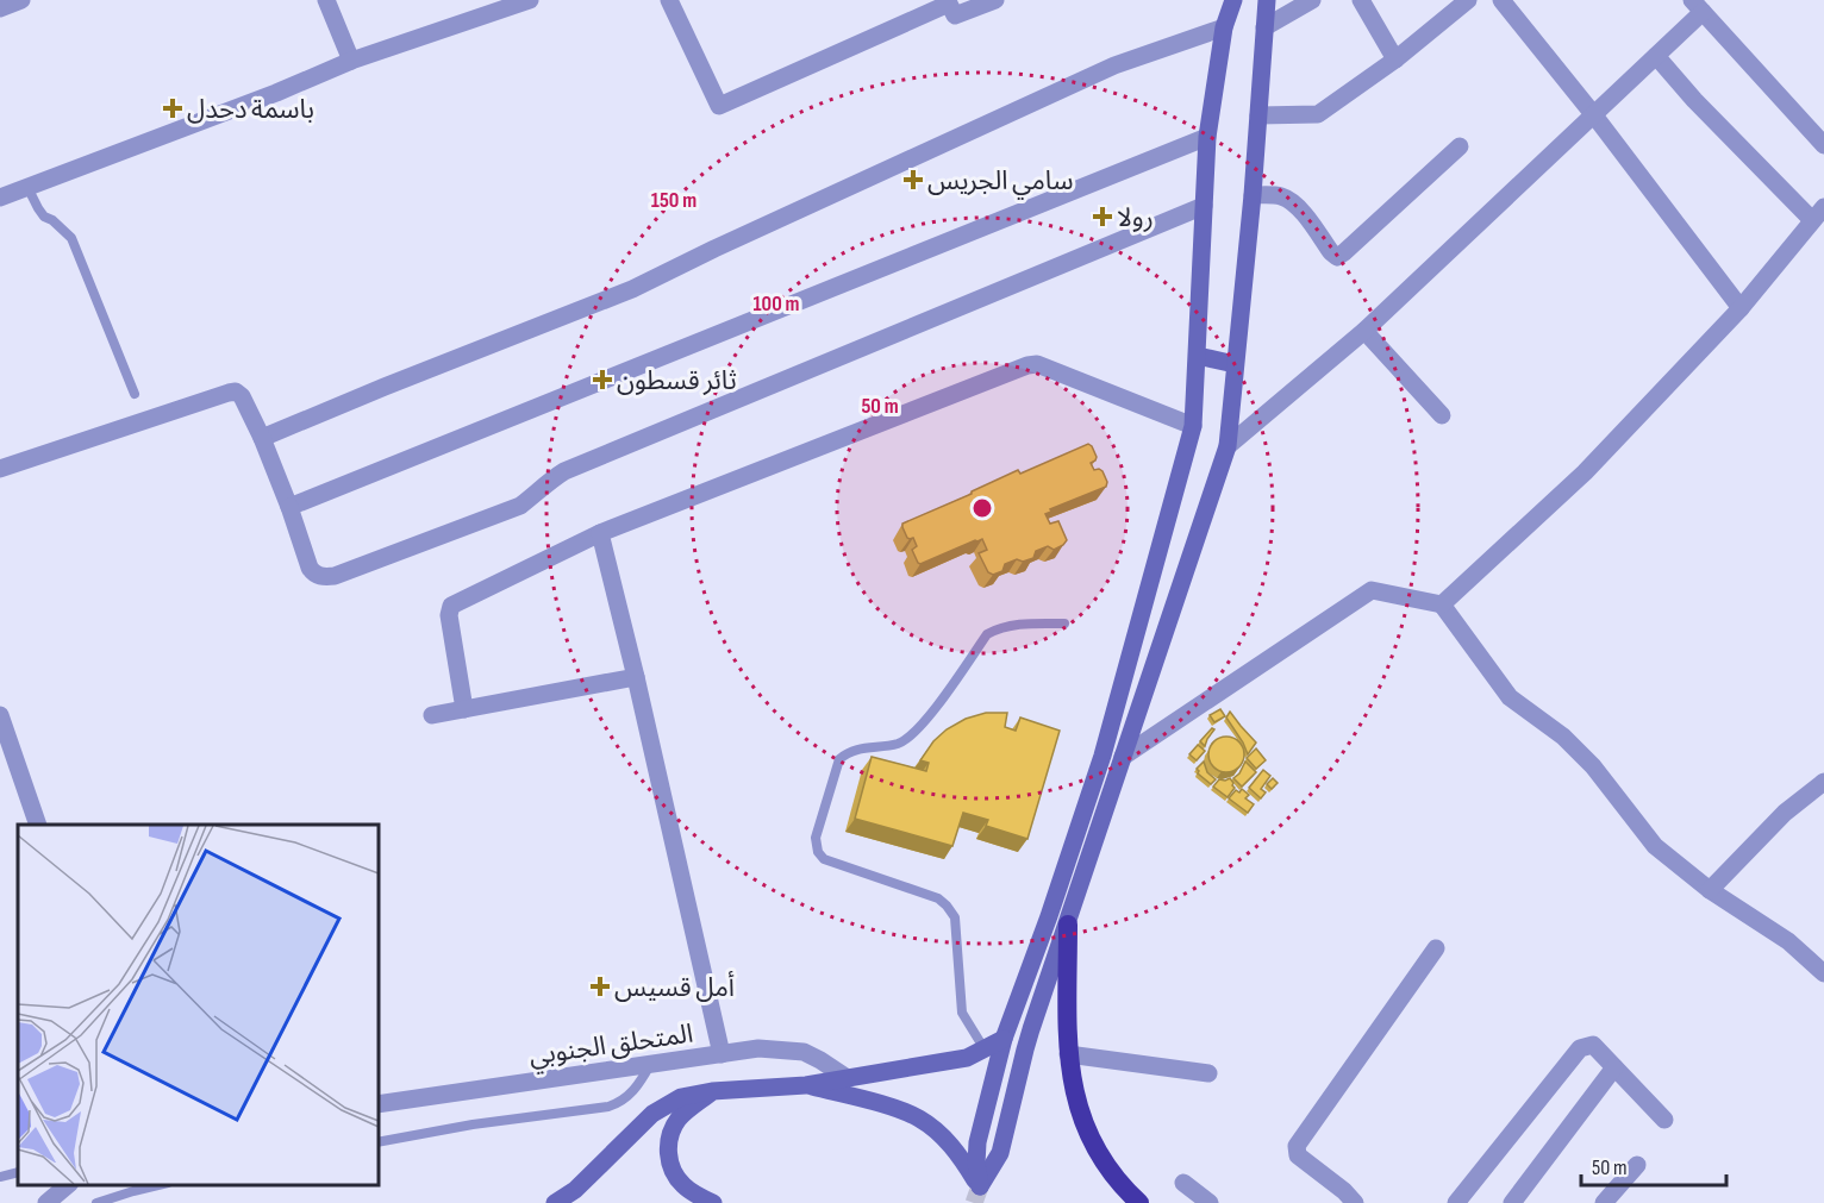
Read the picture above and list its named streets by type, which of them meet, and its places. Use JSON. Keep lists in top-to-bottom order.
{
  "streets": {
    "street": ["المتحلق الجنوبي"]
  },
  "places": {
    "health": [
      "باسمة دحدل",
      "سامي الجريس",
      "رولا",
      "ثائر قسطون",
      "أمل قسيس"
    ]
  },
  "scale_bar": "50 m",
  "rings": ["150 m", "100 m", "50 m"]
}
